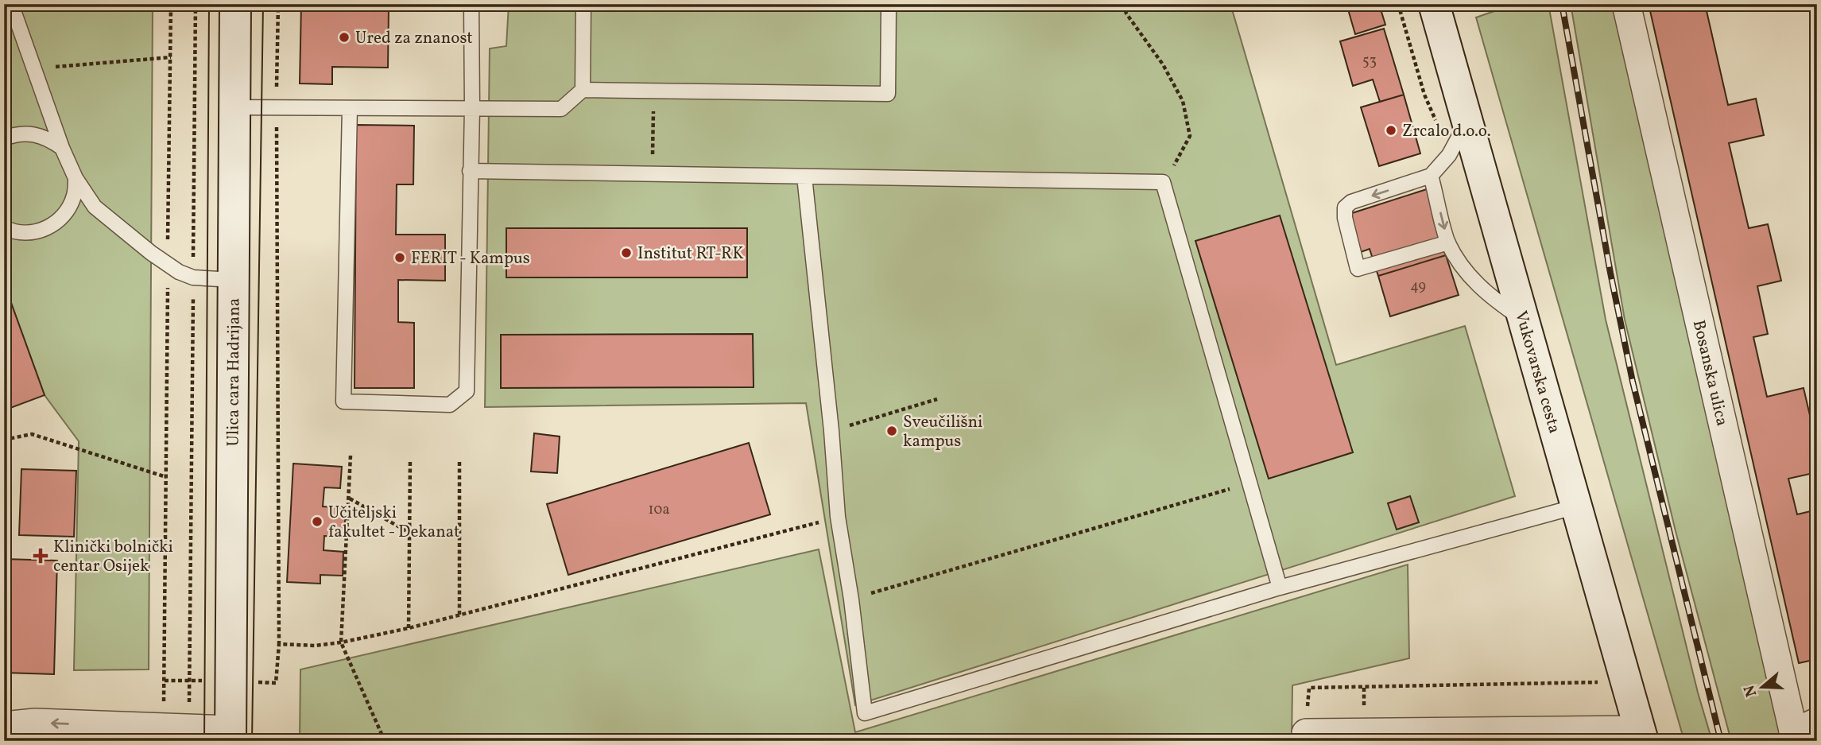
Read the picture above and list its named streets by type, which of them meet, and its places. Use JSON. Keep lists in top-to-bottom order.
{
  "streets": {
    "main road": ["Ulica cara Hadrijana", "Vukovarska cesta"],
    "street": ["Bosanska ulica"]
  },
  "places": {
    "other": [
      "Ured za znanost",
      "Zrcalo d.o.o.",
      "Institut RT-RK",
      "FERIT - Kampus",
      "Sveučilišni kampus",
      "Učiteljski fakultet - Dekanat"
    ],
    "health": ["Klinički bolnički centar Osijek"]
  },
  "house_numbers": ["53", "49", "10a"],
  "north": "left"
}
